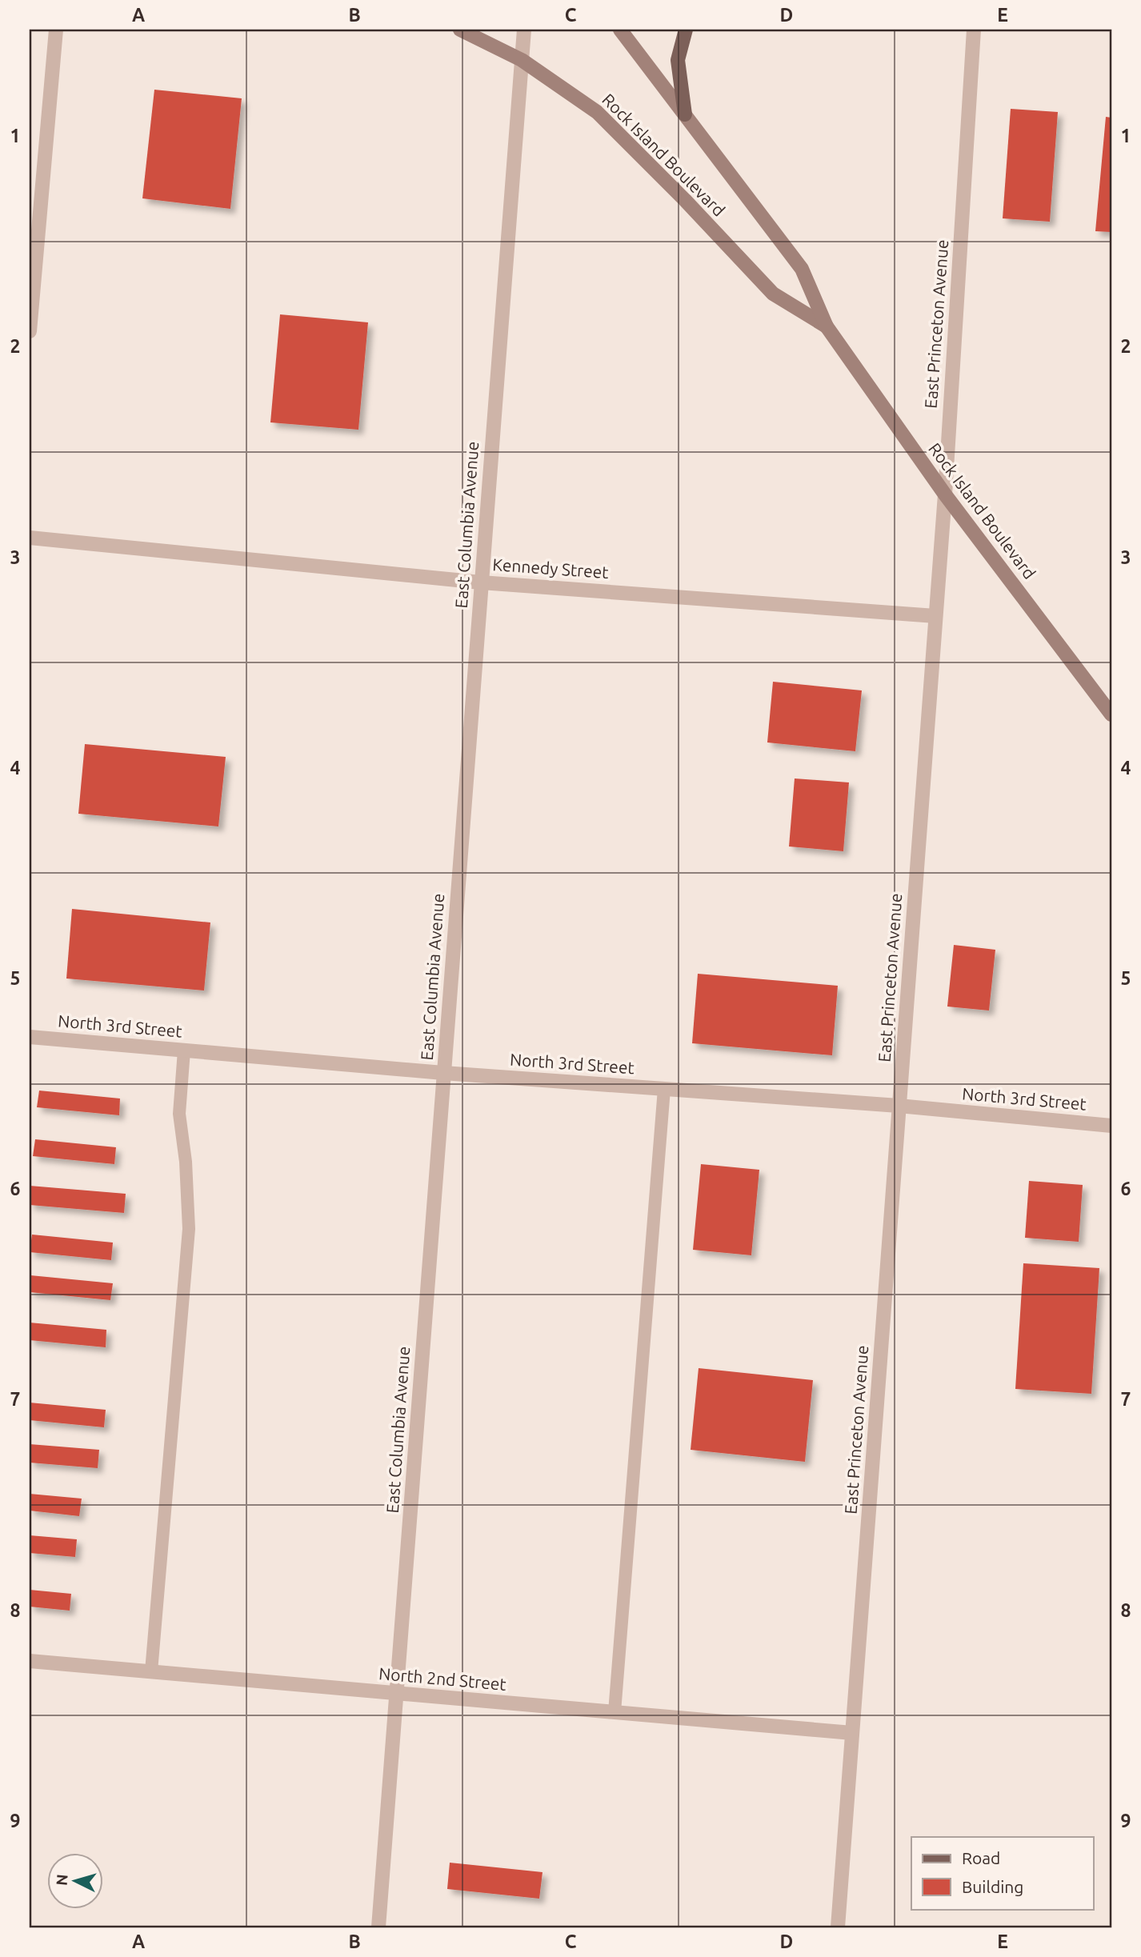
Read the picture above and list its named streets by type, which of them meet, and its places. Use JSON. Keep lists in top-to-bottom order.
{
  "streets": {
    "main road": ["Rock Island Boulevard"],
    "street": [
      "East Princeton Avenue",
      "East Columbia Avenue",
      "Kennedy Street",
      "North 3rd Street",
      "North 2nd Street"
    ]
  },
  "crossings": [
    ["Rock Island Boulevard", "East Princeton Avenue"],
    ["Rock Island Boulevard", "East Columbia Avenue"],
    ["East Princeton Avenue", "Kennedy Street"],
    ["East Princeton Avenue", "North 3rd Street"],
    ["East Princeton Avenue", "North 2nd Street"],
    ["East Columbia Avenue", "Kennedy Street"],
    ["East Columbia Avenue", "North 3rd Street"],
    ["East Columbia Avenue", "North 2nd Street"]
  ],
  "legend": ["Road", "Building"],
  "north": "left",
  "grid": {
    "columns": [
      "A",
      "B",
      "C",
      "D",
      "E"
    ],
    "rows": [
      "1",
      "2",
      "3",
      "4",
      "5",
      "6",
      "7",
      "8",
      "9"
    ]
  }
}
